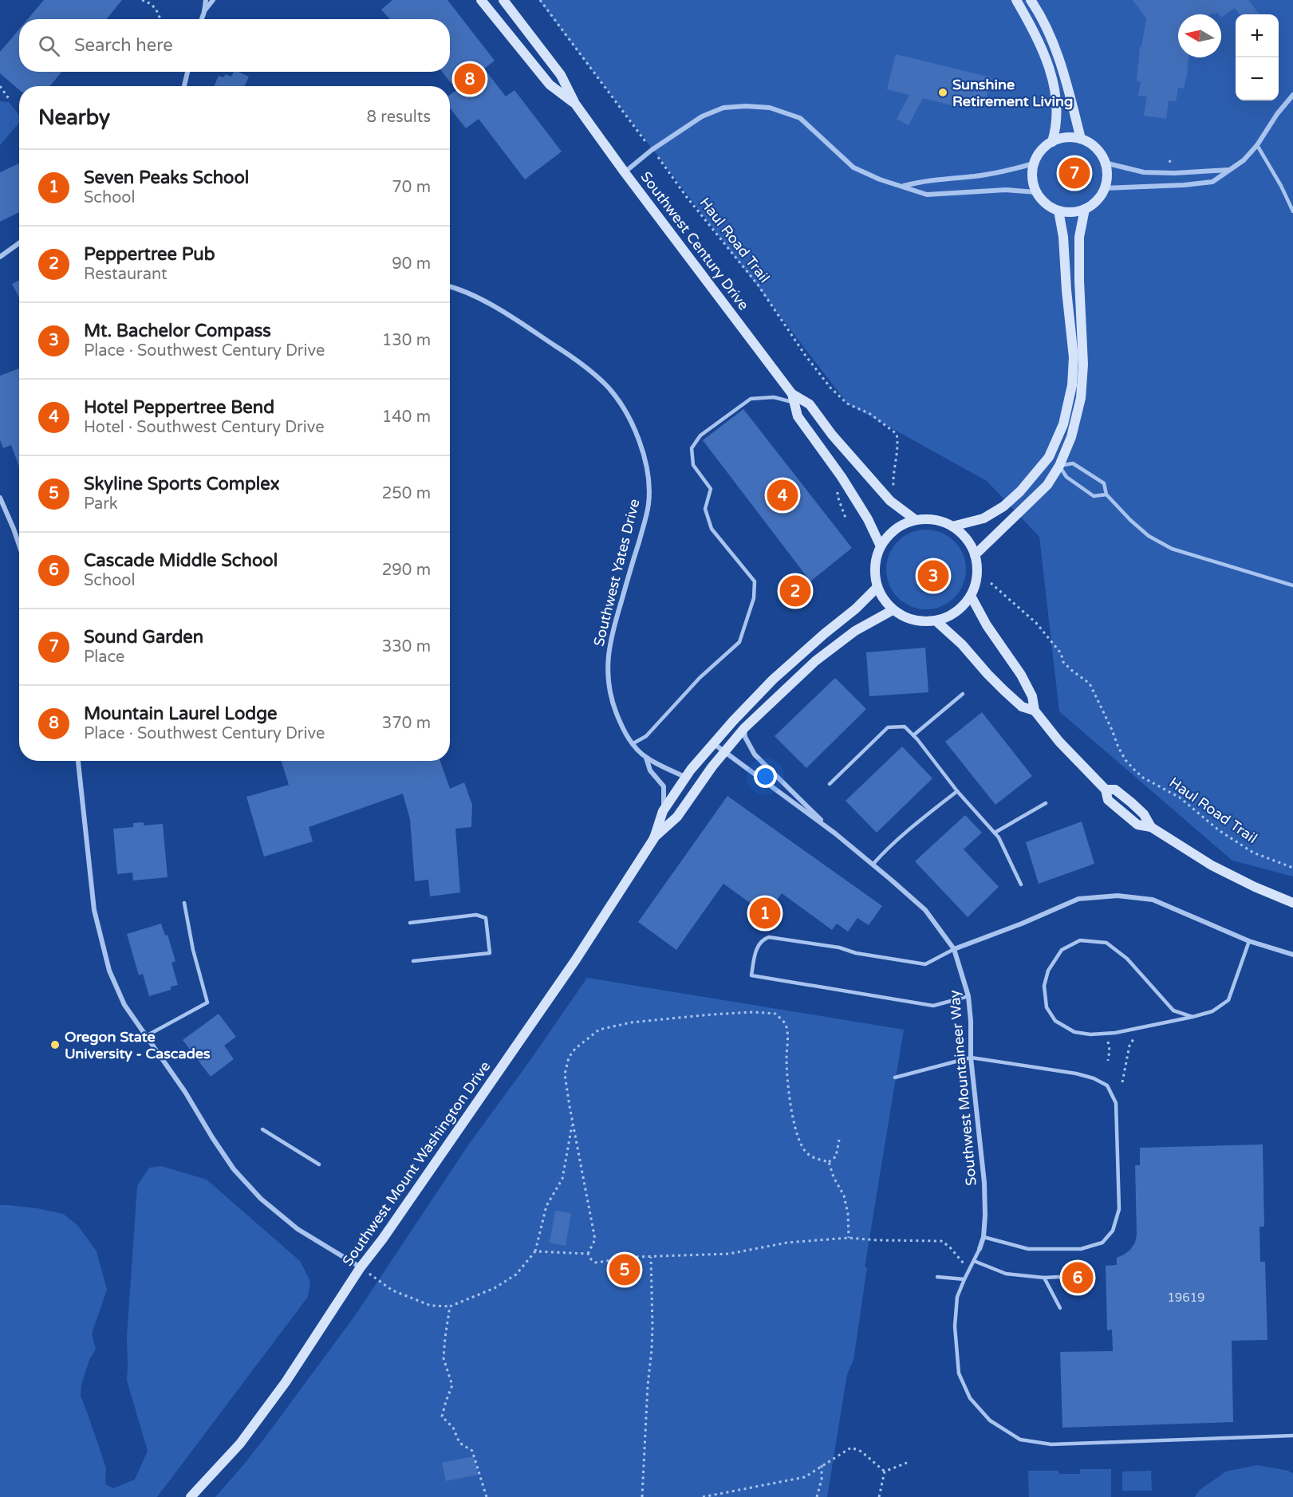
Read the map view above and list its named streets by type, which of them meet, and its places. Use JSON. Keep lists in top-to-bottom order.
{
  "streets": {
    "main road": ["Southwest Century Drive", "Southwest Mount Washington Drive"],
    "street": ["Southwest Yates Drive", "Southwest Mountaineer Way"],
    "path": ["Haul Road Trail"]
  },
  "crossings": [
    ["Southwest Century Drive", "Southwest Mount Washington Drive"],
    ["Southwest Yates Drive", "Southwest Mount Washington Drive"],
    ["Southwest Mountaineer Way", "Southwest Mount Washington Drive"]
  ],
  "places": ["Sunshine Retirement Living", "Oregon State University - Cascades"],
  "house_numbers": ["19619"],
  "north": "left",
  "page": {
    "map_buttons": ["+", "−"],
    "search": "Search here",
    "pins": [
      "8",
      "7",
      "4",
      "3",
      "2",
      "1",
      "5",
      "6"
    ],
    "heading": ["Nearby", "8 results"],
    "list": [
      {
        "mark": "1",
        "name": "Seven Peaks School",
        "note": "School",
        "value": "70 m"
      },
      {
        "mark": "2",
        "name": "Peppertree Pub",
        "note": "Restaurant",
        "value": "90 m"
      },
      {
        "mark": "3",
        "name": "Mt. Bachelor Compass",
        "note": "Place · Southwest Century Drive",
        "value": "130 m"
      },
      {
        "mark": "4",
        "name": "Hotel Peppertree Bend",
        "note": "Hotel · Southwest Century Drive",
        "value": "140 m"
      },
      {
        "mark": "5",
        "name": "Skyline Sports Complex",
        "note": "Park",
        "value": "250 m"
      },
      {
        "mark": "6",
        "name": "Cascade Middle School",
        "note": "School",
        "value": "290 m"
      },
      {
        "mark": "7",
        "name": "Sound Garden",
        "note": "Place",
        "value": "330 m"
      },
      {
        "mark": "8",
        "name": "Mountain Laurel Lodge",
        "note": "Place · Southwest Century Drive",
        "value": "370 m"
      }
    ]
  }
}
